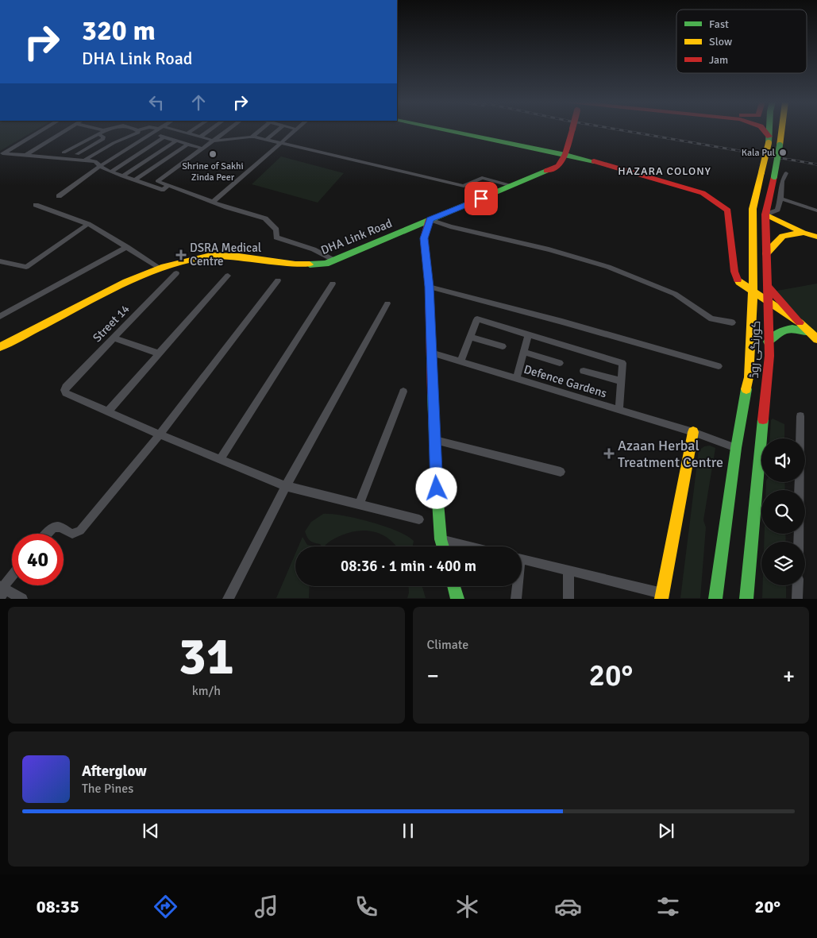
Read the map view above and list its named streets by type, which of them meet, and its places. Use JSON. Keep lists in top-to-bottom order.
{
  "streets": {
    "street": [
      "DHA Link Road",
      "Street 14",
      "کورنگی روڈ",
      "Defence Gardens"
    ]
  },
  "crossings": [
    ["کورنگی روڈ", "Defence Gardens"]
  ],
  "districts": ["HAZARA COLONY"],
  "places": {
    "other": ["Kala Pul", "Shrine of Sakhi Zinda Peer"],
    "health": ["DSRA Medical Centre", "Azaan Herbal Treatment Centre"]
  },
  "legend": ["Fast", "Slow", "Jam"],
  "page": {
    "turn": ["320 m", "DHA Link Road"],
    "limit": "40",
    "trip": "08:36 · 1 min · 400 m",
    "tile": [
      ["31", "km/h"],
      "Climate"
    ],
    "heat": ["−", "20°", "+"],
    "song": ["Afterglow", "The Pines"],
    "tabs": ["08:35", "20°"]
  }
}
